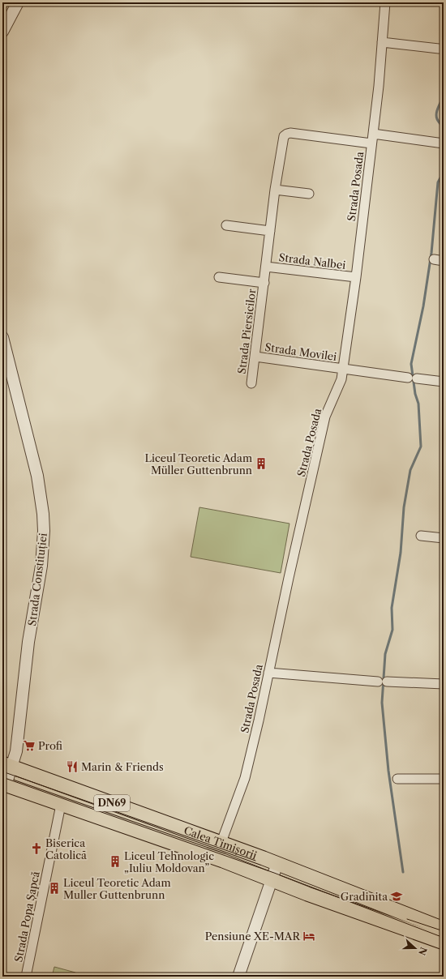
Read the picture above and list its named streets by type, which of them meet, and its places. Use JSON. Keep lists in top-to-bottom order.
{
  "streets": {
    "main road": ["DN69", "Calea Timișorii"],
    "street": [
      "Strada Posada",
      "Strada Nalbei",
      "Strada Piersicilor",
      "Strada Movilei",
      "Strada Constituției",
      "Strada Popa Șapcă"
    ]
  },
  "crossings": [
    ["Strada Posada", "Strada Nalbei"],
    ["Strada Posada", "Strada Piersicilor"],
    ["Strada Posada", "Strada Movilei"],
    ["Strada Posada", "Calea Timișorii"],
    ["Strada Nalbei", "Strada Piersicilor"],
    ["Strada Piersicilor", "Strada Movilei"],
    ["Strada Constituției", "Calea Timișorii"],
    ["DN69", "Calea Timișorii"],
    ["Calea Timișorii", "Strada Popa Șapcă"]
  ],
  "places": {
    "building": ["Liceul Teoretic Adam Müller Guttenbrunn", "Liceul Tehnologic „Iuliu Moldovan”", "Liceul Teoretic Adam Muller Guttenbrunn"],
    "supermarket": ["Profi"],
    "restaurant": ["Marin & Friends"],
    "church": ["Biserica Catolică"],
    "school or university": ["Gradinita"],
    "hotel": ["Pensiune XE-MAR"]
  },
  "north": "right"
}
